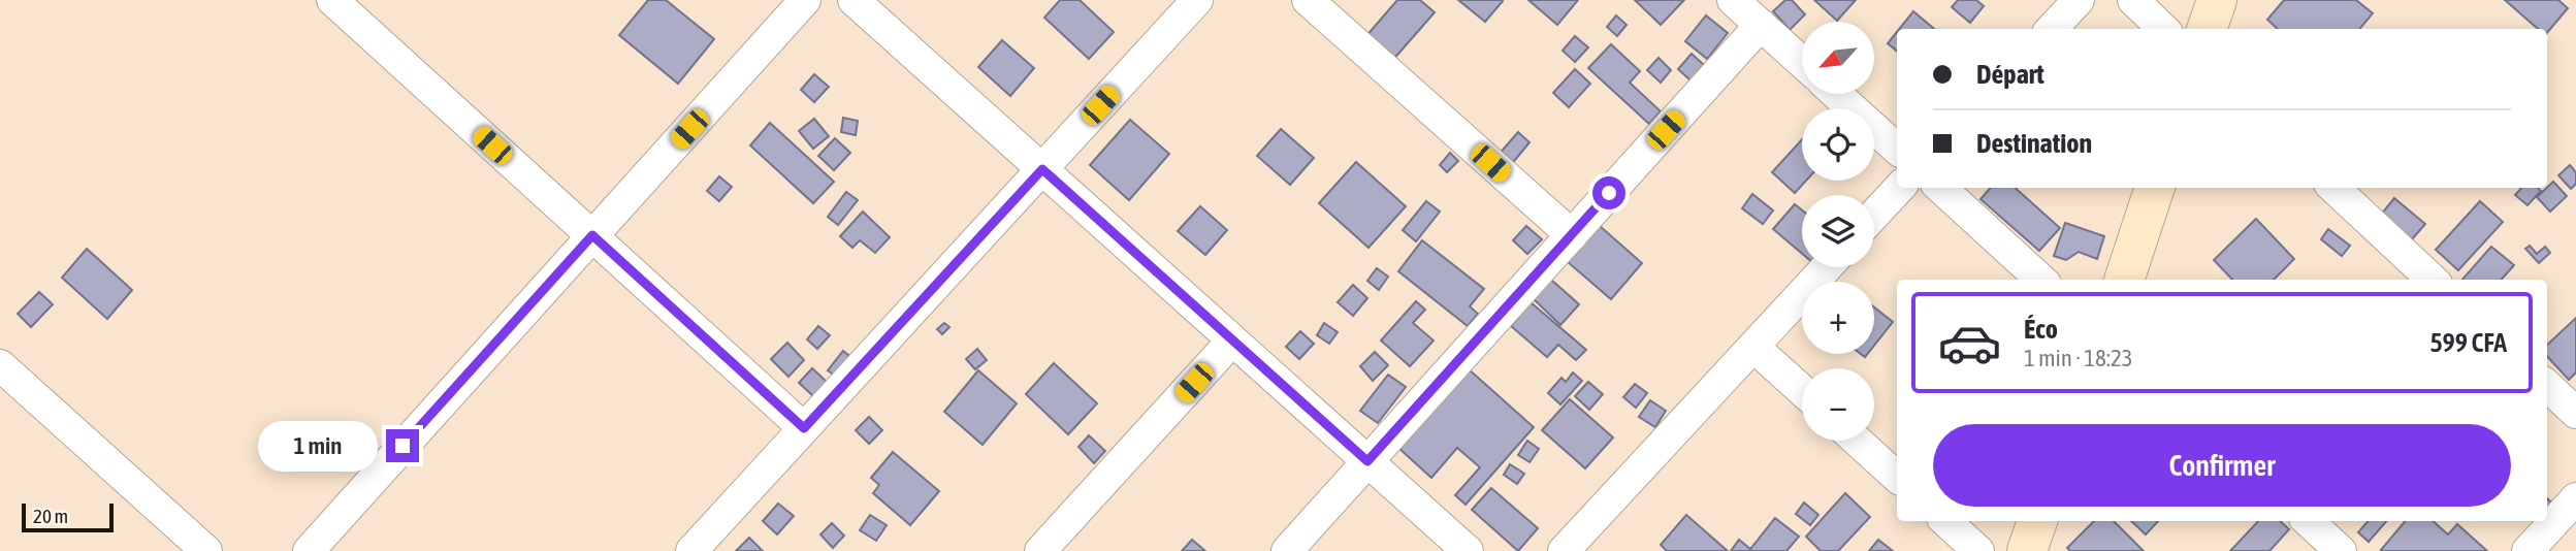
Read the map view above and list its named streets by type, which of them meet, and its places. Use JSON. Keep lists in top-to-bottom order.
{
  "scale_bar": "20 m",
  "north": "bottom left",
  "page": {
    "map_buttons": ["+", "−"],
    "banner": ["Départ", "Destination"],
    "list": [
      {
        "name": "Éco",
        "note": "1 min · 18:23",
        "value": "599 CFA"
      }
    ],
    "buttons": "Confirmer",
    "bubble": "1 min",
    "scale": "20 m"
  }
}
